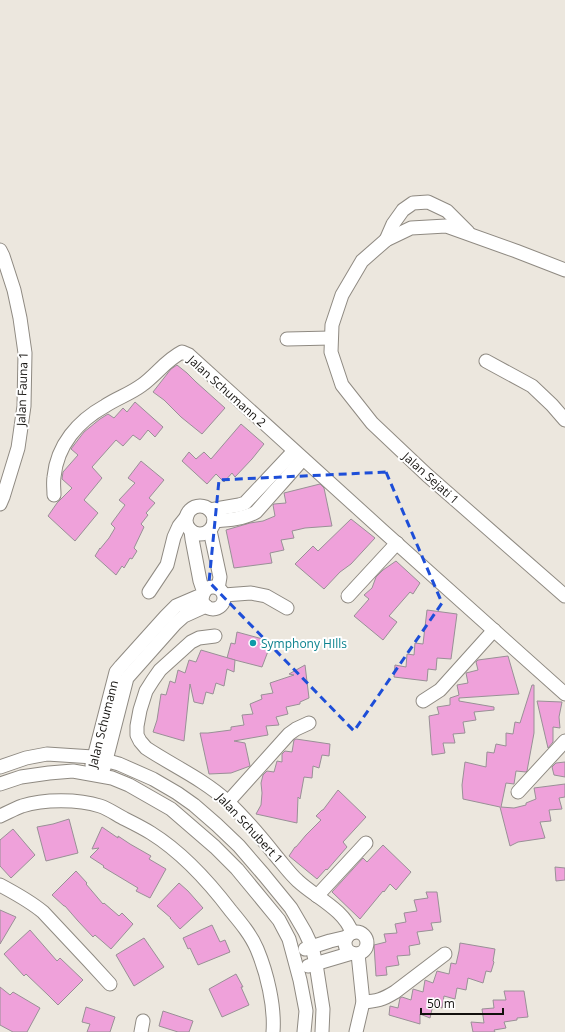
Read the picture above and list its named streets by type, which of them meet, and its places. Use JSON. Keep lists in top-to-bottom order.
{
  "streets": {
    "street": [
      "Jalan Fauna 1",
      "Jalan Schumann 2",
      "Jalan Sejati 1",
      "Jalan Schumann",
      "Jalan Schubert 1"
    ]
  },
  "places": ["Symphony HIlls"],
  "scale_bar": "50 m"
}
